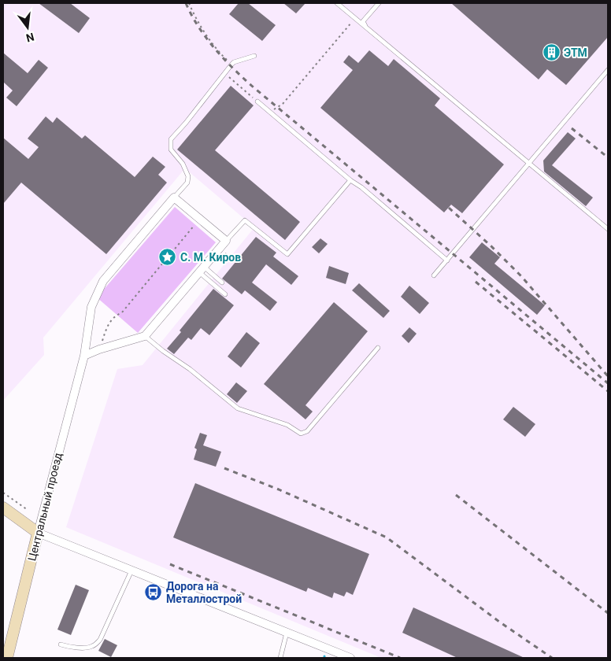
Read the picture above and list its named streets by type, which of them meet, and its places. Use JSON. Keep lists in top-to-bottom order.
{
  "streets": {
    "street": ["Центральный проезд"]
  },
  "places": {
    "building": ["ЭТМ"],
    "place": ["С. М. Киров"],
    "bus stop": ["Дорога на Металлострой"]
  },
  "north": "bottom"
}
